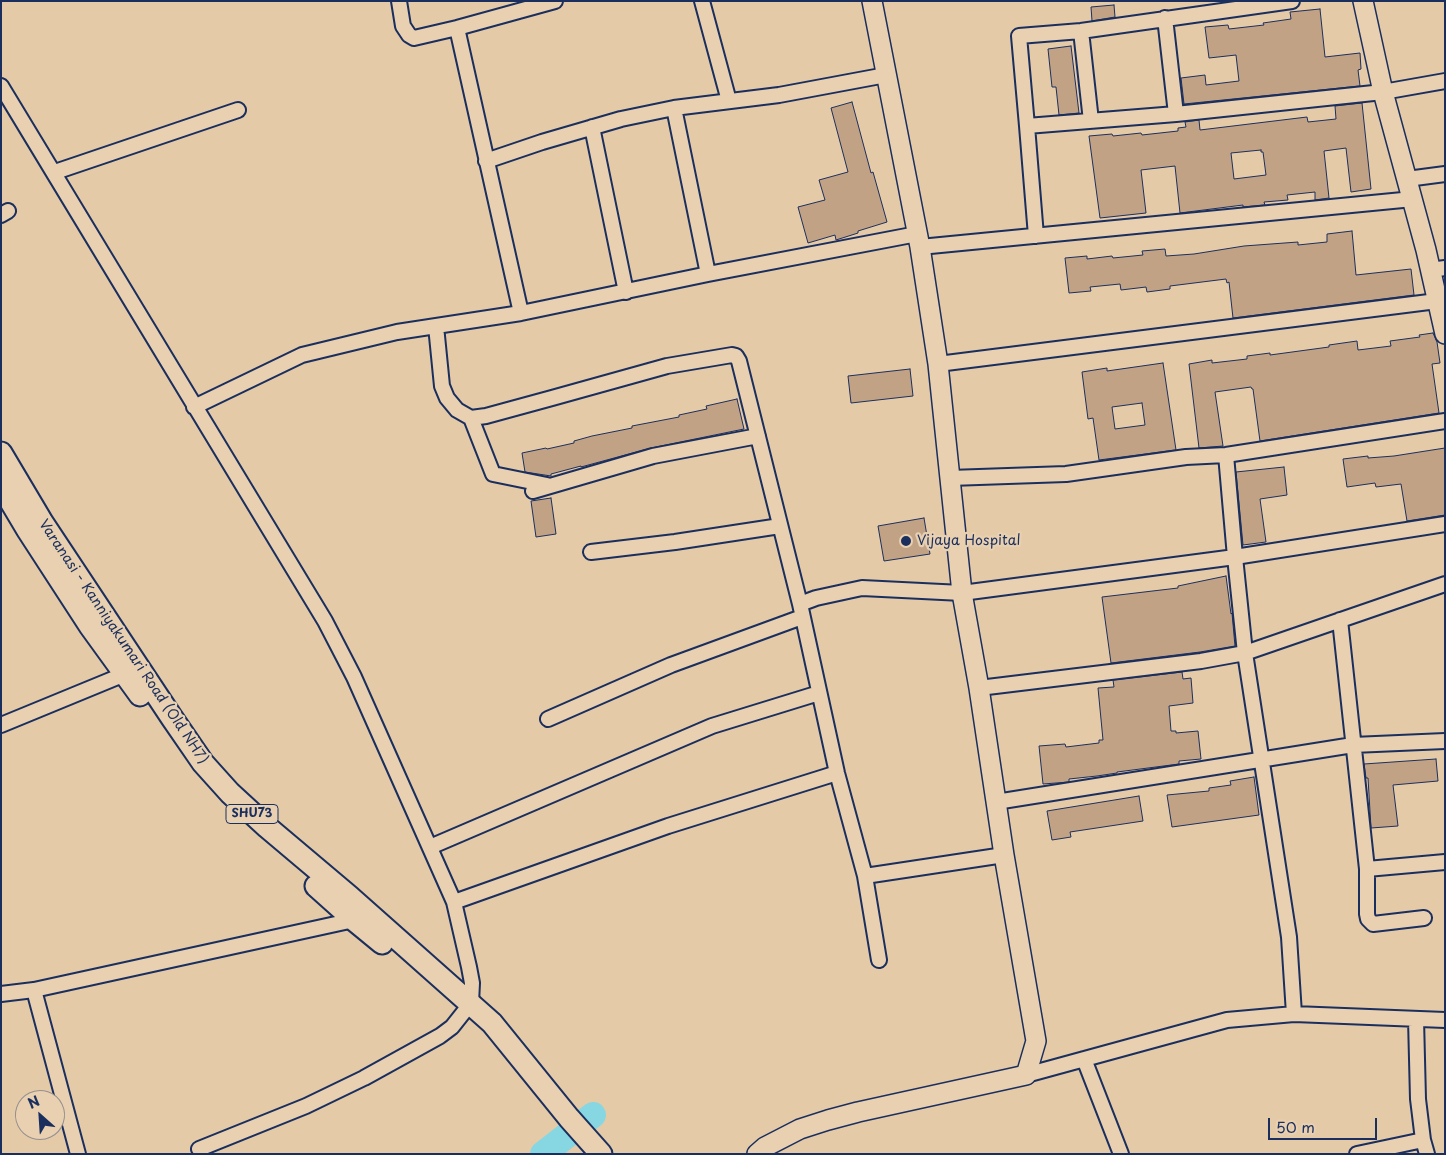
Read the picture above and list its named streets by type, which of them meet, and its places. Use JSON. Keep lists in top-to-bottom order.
{
  "streets": {
    "main road": ["Varanasi - Kanniyakumari Road (Old NH7)", "SHU73"]
  },
  "places": ["Vijaya Hospital"],
  "scale_bar": "50 m",
  "north": "top left"
}
